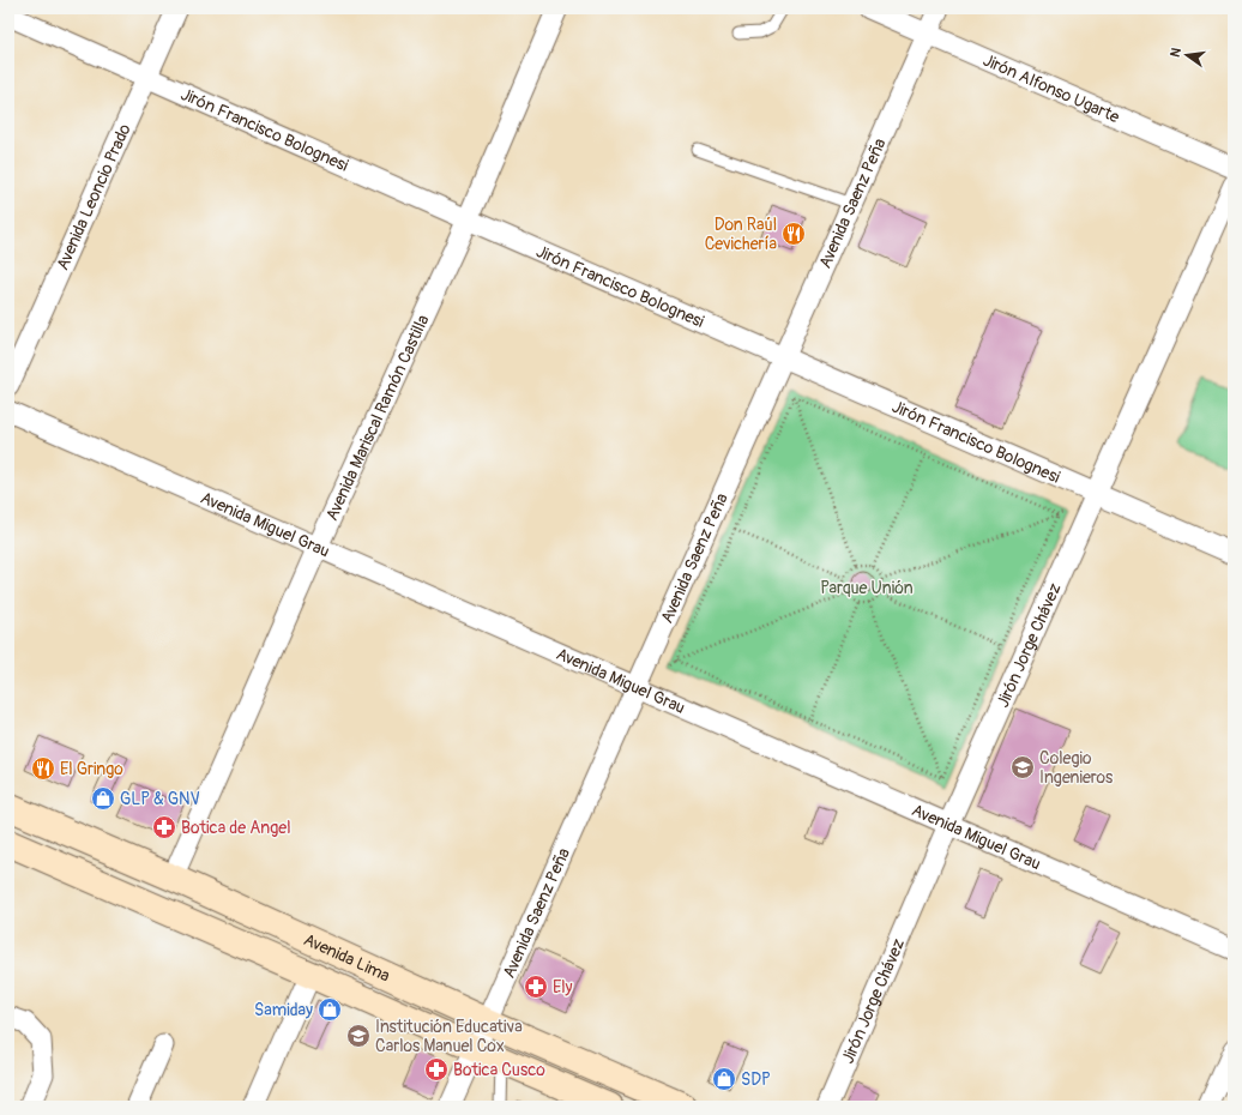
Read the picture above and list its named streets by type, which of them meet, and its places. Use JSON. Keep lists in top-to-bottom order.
{
  "streets": {
    "main road": ["Avenida Lima"],
    "street": [
      "Jirón Alfonso Ugarte",
      "Jirón Francisco Bolognesi",
      "Avenida Leoncio Prado",
      "Avenida Saenz Peña",
      "Avenida Mariscal Ramón Castilla",
      "Avenida Miguel Grau",
      "Jirón Jorge Chávez"
    ]
  },
  "crossings": [
    ["Jirón Alfonso Ugarte", "Avenida Saenz Peña"],
    ["Jirón Francisco Bolognesi", "Avenida Leoncio Prado"],
    ["Jirón Francisco Bolognesi", "Avenida Saenz Peña"],
    ["Jirón Francisco Bolognesi", "Avenida Mariscal Ramón Castilla"],
    ["Jirón Francisco Bolognesi", "Jirón Jorge Chávez"],
    ["Avenida Saenz Peña", "Avenida Miguel Grau"],
    ["Avenida Saenz Peña", "Avenida Lima"],
    ["Avenida Mariscal Ramón Castilla", "Avenida Miguel Grau"],
    ["Avenida Mariscal Ramón Castilla", "Avenida Lima"],
    ["Avenida Miguel Grau", "Jirón Jorge Chávez"]
  ],
  "parks": ["Parque Unión"],
  "places": {
    "restaurant": ["Don Raúl Cevichería", "El Gringo"],
    "school or university": ["Colegio Ingenieros", "Institución Educativa Carlos Manuel Cox"],
    "shop": ["GLP & GNV", "Samiday", "SDP"],
    "pharmacy": ["Botica de Angel", "Ely", "Botica Cusco"]
  },
  "north": "left"
}
